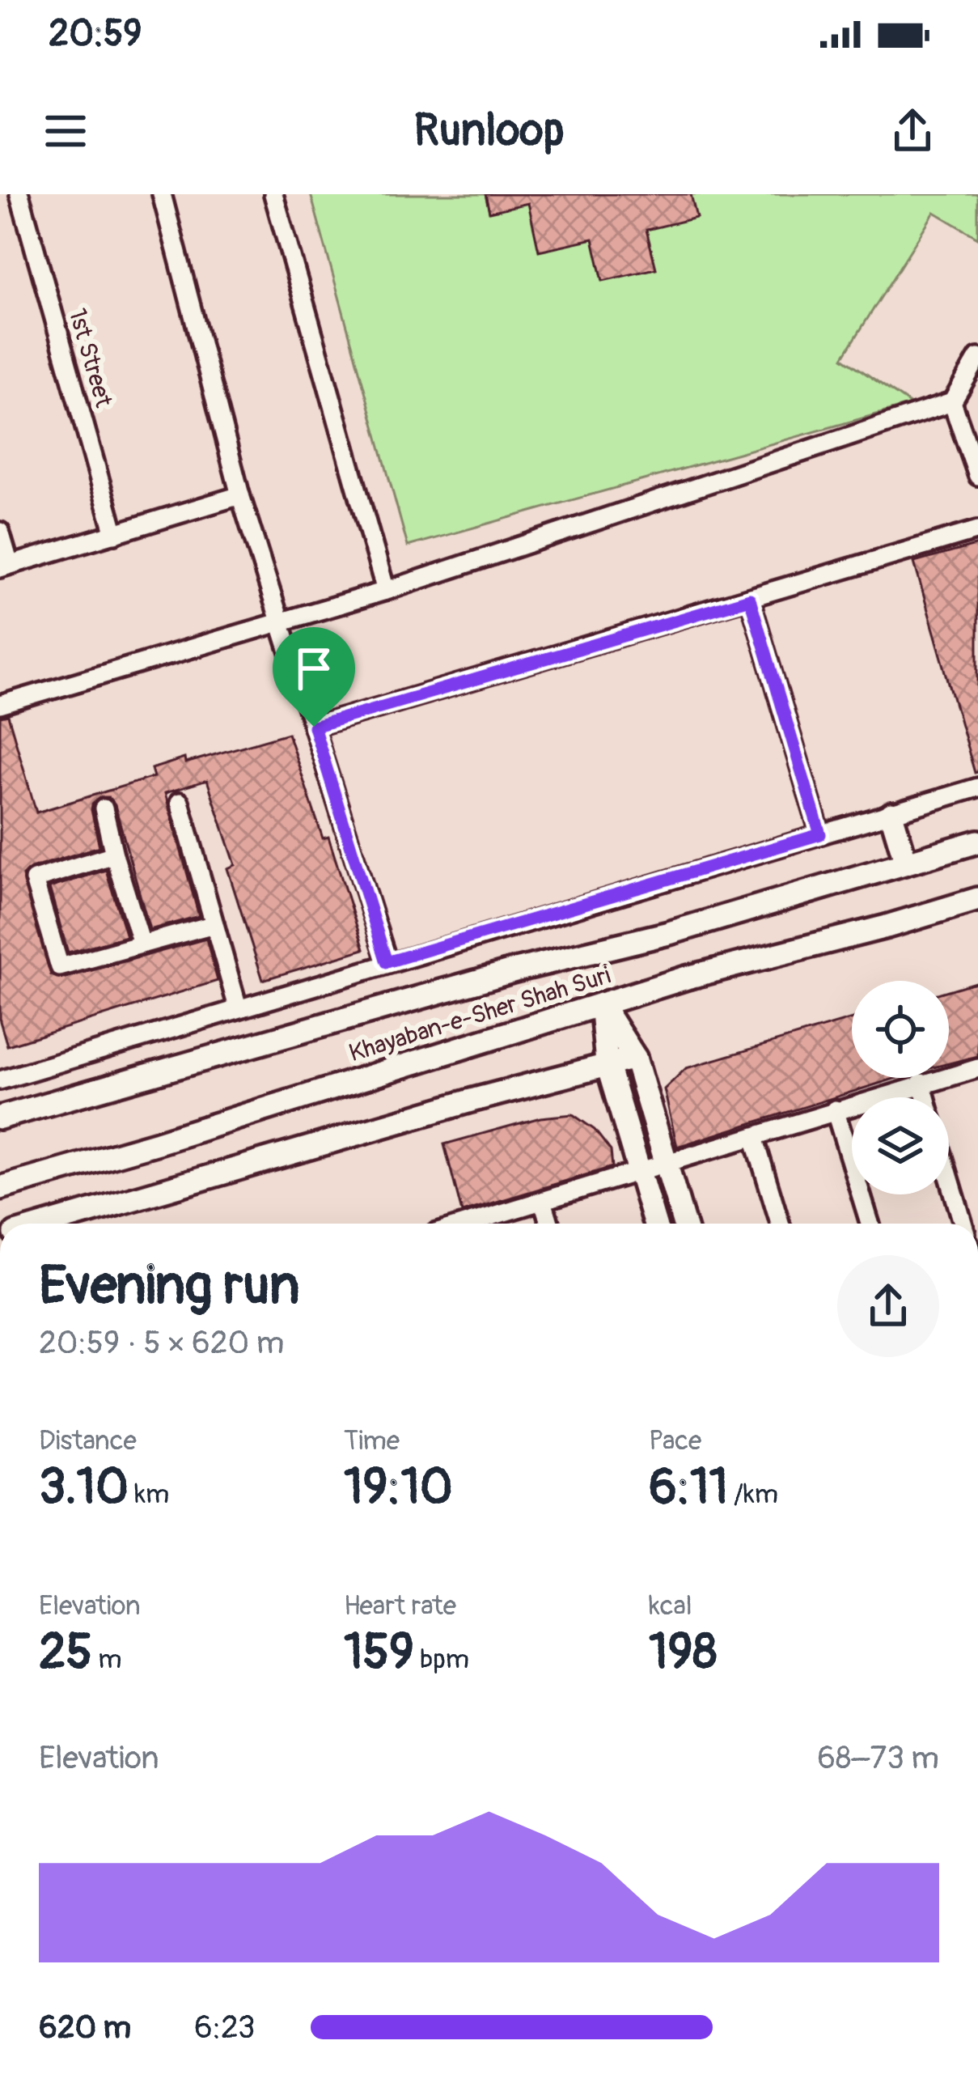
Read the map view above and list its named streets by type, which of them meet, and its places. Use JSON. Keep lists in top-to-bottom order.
{
  "streets": {
    "main road": ["Khayaban-e-Sher Shah Suri"],
    "street": ["1st Street"]
  },
  "page": {
    "status": "20:59",
    "header": "Runloop",
    "heading": ["Evening run", "20:59 · 5 × 620 m"],
    "stats": [
      ["Distance", "3.10 km"],
      ["Time", "19:10"],
      ["Pace", "6:11 /km"],
      ["Elevation", "25 m"],
      ["Heart rate", "159 bpm"],
      ["kcal", "198"]
    ],
    "chart": ["Elevation", "68–73 m"],
    "list": [
      {
        "name": "620 m",
        "note": "6:23"
      }
    ]
  }
}
